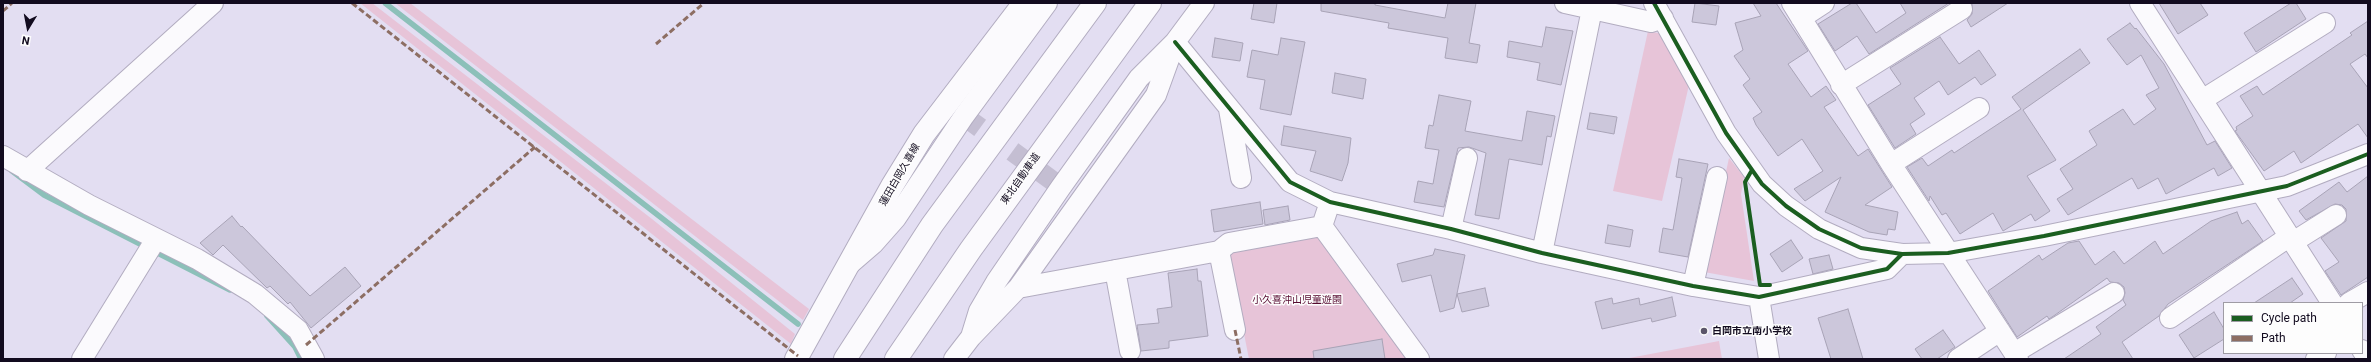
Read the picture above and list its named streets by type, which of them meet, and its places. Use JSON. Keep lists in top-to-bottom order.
{
  "streets": {
    "main road": ["蓮田白岡久喜線", "東北自動車道"]
  },
  "parks": ["小久喜沖山児童遊園"],
  "places": ["白岡市立南小学校"],
  "legend": ["Cycle path", "Path"],
  "north": "bottom"
}
